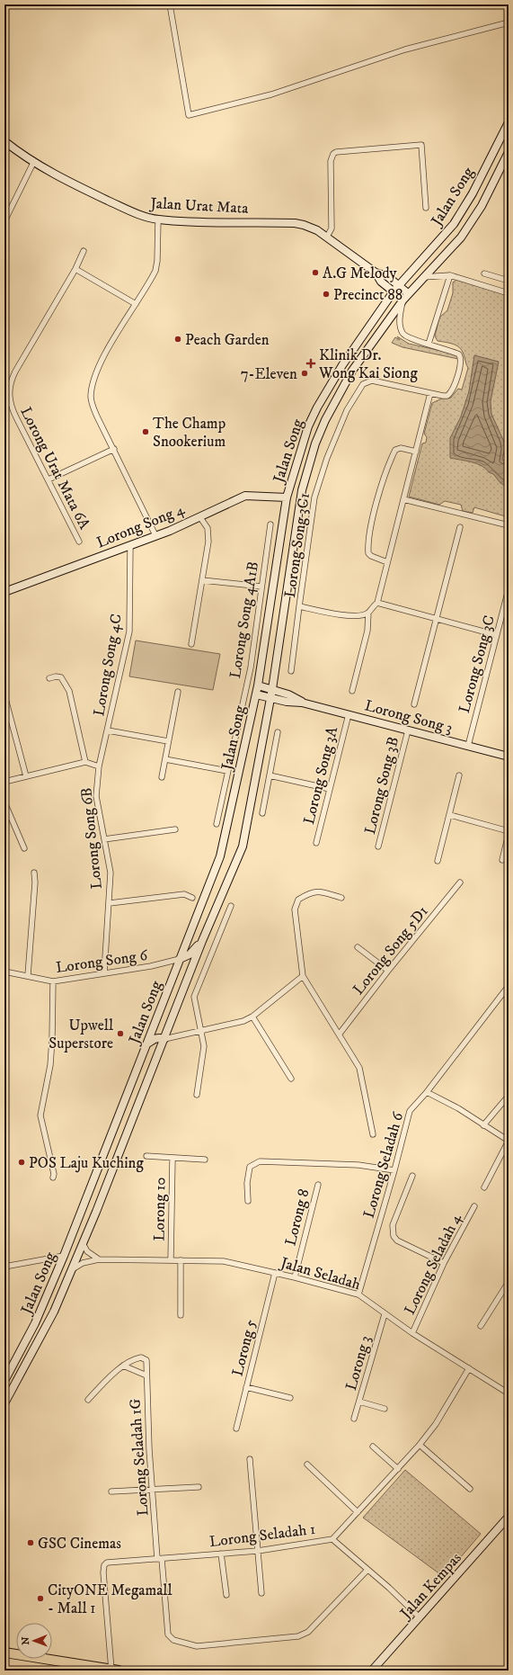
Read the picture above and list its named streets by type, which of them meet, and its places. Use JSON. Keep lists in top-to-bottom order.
{
  "streets": {
    "main road": [
      "Jalan Song",
      "Jalan Urat Mata",
      "Lorong Song 4",
      "Lorong Song 3",
      "Jalan Kempas"
    ],
    "street": [
      "Lorong Urat Mata 6A",
      "Lorong Song 3C1",
      "Lorong Song 4A1B",
      "Lorong Song 3C",
      "Lorong Song 4C",
      "Lorong Song 3A",
      "Lorong Song 3B",
      "Lorong Song 6B",
      "Lorong Song 5D1",
      "Lorong Song 6",
      "Lorong Seladah 6",
      "Lorong 10",
      "Lorong 8",
      "Lorong Seladah 4",
      "Jalan Seladah",
      "Lorong 5",
      "Lorong 3",
      "Lorong Seladah 1G",
      "Lorong Seladah 1"
    ]
  },
  "crossings": [
    ["Jalan Song", "Jalan Urat Mata"],
    ["Jalan Song", "Lorong Song 4"],
    ["Jalan Song", "Lorong Song 3"],
    ["Jalan Song", "Lorong Song 6"],
    ["Jalan Song", "Jalan Seladah"],
    ["Lorong Song 4", "Lorong Song 4C"],
    ["Lorong Song 3C", "Lorong Song 3"],
    ["Lorong Song 4C", "Lorong Song 6B"],
    ["Lorong Song 3", "Lorong Song 3A"],
    ["Lorong Song 3", "Lorong Song 3B"],
    ["Lorong Song 6B", "Lorong Song 6"],
    ["Lorong Seladah 6", "Jalan Seladah"],
    ["Lorong 10", "Jalan Seladah"],
    ["Lorong 8", "Jalan Seladah"],
    ["Lorong Seladah 4", "Jalan Seladah"],
    ["Jalan Seladah", "Lorong 5"],
    ["Jalan Seladah", "Lorong 3"],
    ["Jalan Seladah", "Lorong Seladah 1"],
    ["Lorong Seladah 1G", "Lorong Seladah 1"]
  ],
  "places": {
    "other": [
      "A.G Melody",
      "Precinct 88",
      "Peach Garden",
      "7-Eleven",
      "The Champ Snookerium",
      "Upwell Superstore",
      "POS Laju Kuching",
      "GSC Cinemas",
      "CityONE Megamall - Mall 1"
    ],
    "health": ["Klinik Dr. Wong Kai Siong"]
  },
  "north": "left"
}
